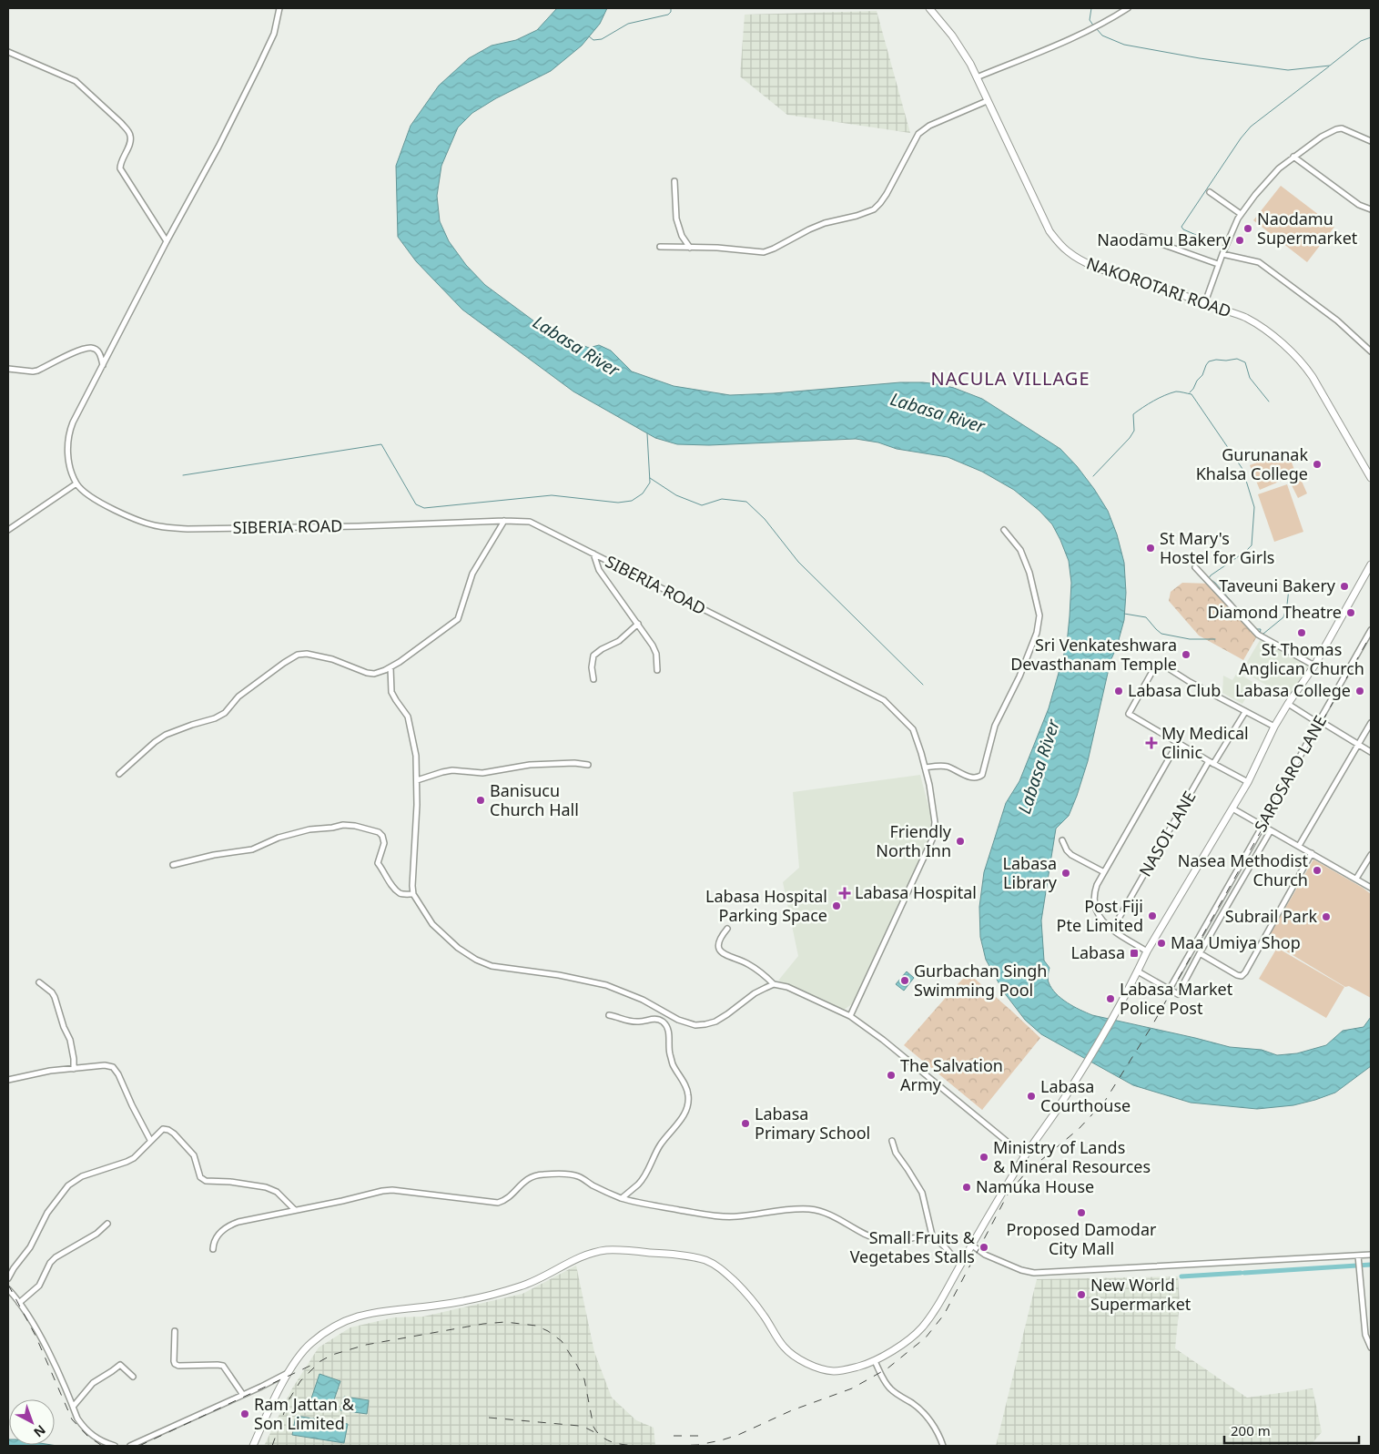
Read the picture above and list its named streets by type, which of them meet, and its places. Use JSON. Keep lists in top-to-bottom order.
{
  "streets": {
    "main road": ["NAKOROTARI ROAD"],
    "street": ["SIBERIA ROAD", "SAROSARO LANE", "NASOI LANE"]
  },
  "districts": ["NACULA VILLAGE"],
  "water": ["Labasa River"],
  "places": {
    "other": [
      "Naodamu Supermarket",
      "Naodamu Bakery",
      "Gurunanak Khalsa College",
      "St Mary's Hostel for Girls",
      "Taveuni Bakery",
      "Diamond Theatre",
      "St Thomas Anglican Church",
      "Sri Venkateshwara Devasthanam Temple",
      "Labasa Club",
      "Labasa College",
      "Banisucu Church Hall",
      "Friendly North Inn",
      "Nasea Methodist Church",
      "Labasa Library",
      "Labasa Hospital Parking Space",
      "Post Fiji Pte Limited",
      "Subrail Park",
      "Maa Umiya Shop",
      "Gurbachan Singh Swimming Pool",
      "Labasa Market Police Post",
      "The Salvation Army",
      "Labasa Courthouse",
      "Labasa Primary School",
      "Ministry of Lands & Mineral Resources",
      "Namuka House",
      "Proposed Damodar City Mall",
      "Small Fruits & Vegetabes Stalls",
      "New World Supermarket",
      "Ram Jattan & Son Limited"
    ],
    "health": ["My Medical Clinic", "Labasa Hospital"],
    "transit": ["Labasa"]
  },
  "scale_bar": "200 m",
  "north": "bottom right"
}
